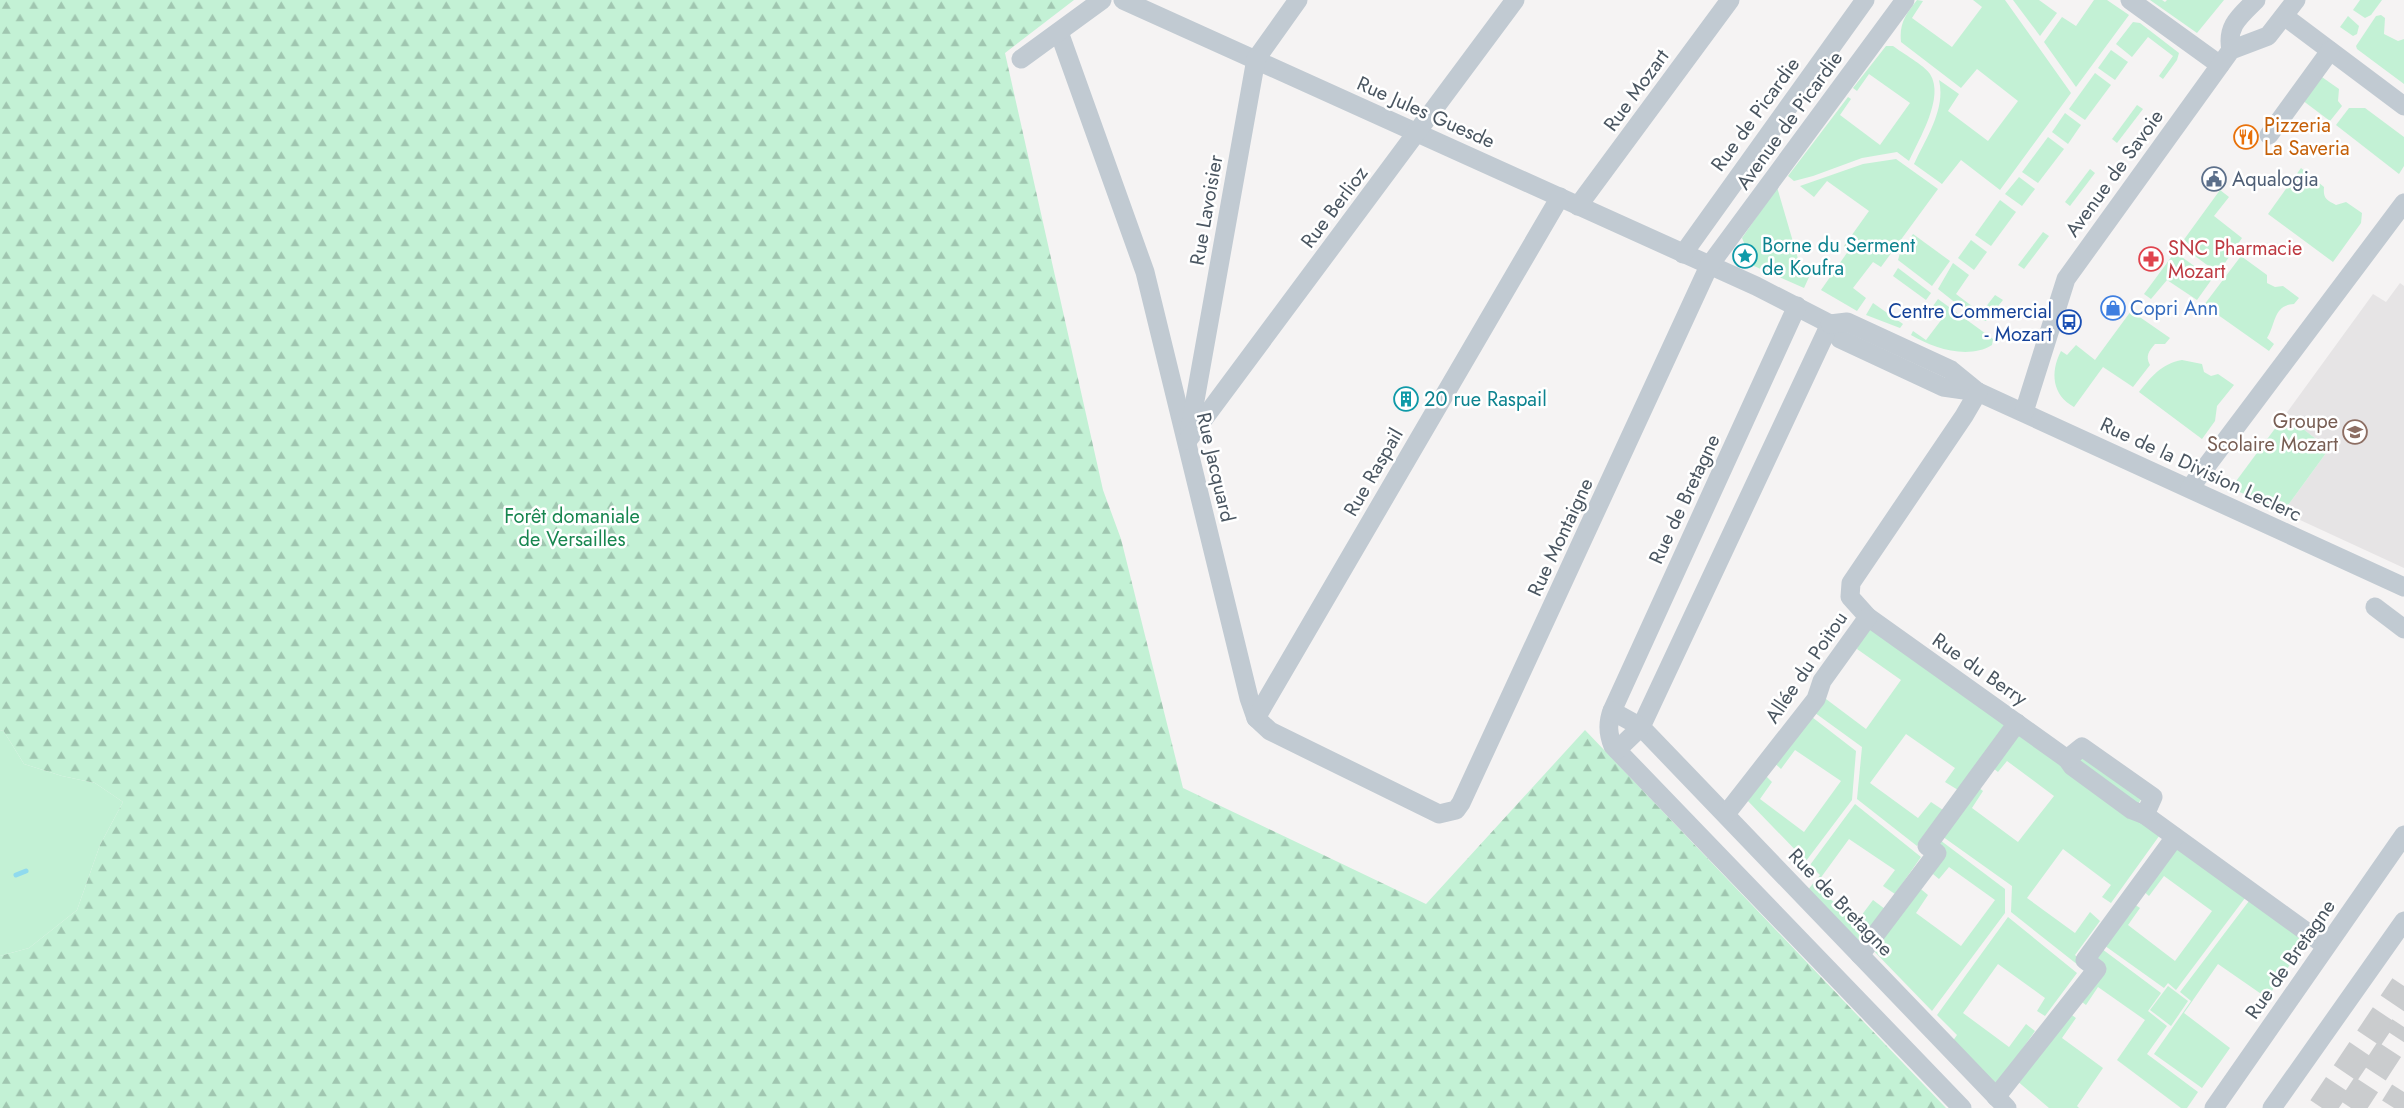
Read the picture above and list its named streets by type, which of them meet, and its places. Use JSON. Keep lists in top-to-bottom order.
{
  "streets": {
    "street": [
      "Rue Mozart",
      "Rue Jules Guesde",
      "Rue de Picardie",
      "Avenue de Picardie",
      "Avenue de Savoie",
      "Rue Berlioz",
      "Rue Lavoisier",
      "Rue Jacquard",
      "Rue de la Division Leclerc",
      "Rue Raspail",
      "Rue de Bretagne",
      "Rue Montaigne",
      "Allée du Poitou",
      "Rue du Berry"
    ]
  },
  "crossings": [
    ["Rue Mozart", "Rue Jules Guesde"],
    ["Rue Jules Guesde", "Rue de Picardie"],
    ["Rue Jules Guesde", "Avenue de Picardie"],
    ["Rue Jules Guesde", "Rue Berlioz"],
    ["Rue Jules Guesde", "Rue Lavoisier"],
    ["Rue Jules Guesde", "Rue de la Division Leclerc"],
    ["Rue Jules Guesde", "Rue Raspail"],
    ["Rue Jules Guesde", "Rue Montaigne"],
    ["Avenue de Picardie", "Rue de la Division Leclerc"],
    ["Avenue de Picardie", "Rue Montaigne"],
    ["Avenue de Savoie", "Rue de la Division Leclerc"],
    ["Rue Berlioz", "Rue Lavoisier"],
    ["Rue Berlioz", "Rue Jacquard"],
    ["Rue Lavoisier", "Rue Jacquard"],
    ["Rue Jacquard", "Rue Raspail"],
    ["Rue Jacquard", "Rue Montaigne"],
    ["Rue de la Division Leclerc", "Rue de Bretagne"],
    ["Rue de la Division Leclerc", "Rue Montaigne"],
    ["Rue de la Division Leclerc", "Allée du Poitou"],
    ["Rue Raspail", "Rue Montaigne"],
    ["Rue de Bretagne", "Allée du Poitou"],
    ["Rue de Bretagne", "Rue du Berry"],
    ["Allée du Poitou", "Rue du Berry"]
  ],
  "parks": ["Forêt domaniale de Versailles"],
  "places": {
    "restaurant": ["Pizzeria La Saveria"],
    "public building": ["Aqualogia"],
    "place": ["Borne du Serment de Koufra"],
    "pharmacy": ["SNC Pharmacie Mozart"],
    "shop": ["Copri Ann"],
    "bus stop": ["Centre Commercial - Mozart"],
    "building": ["20 rue Raspail"],
    "school or university": ["Groupe Scolaire Mozart"]
  }
}
